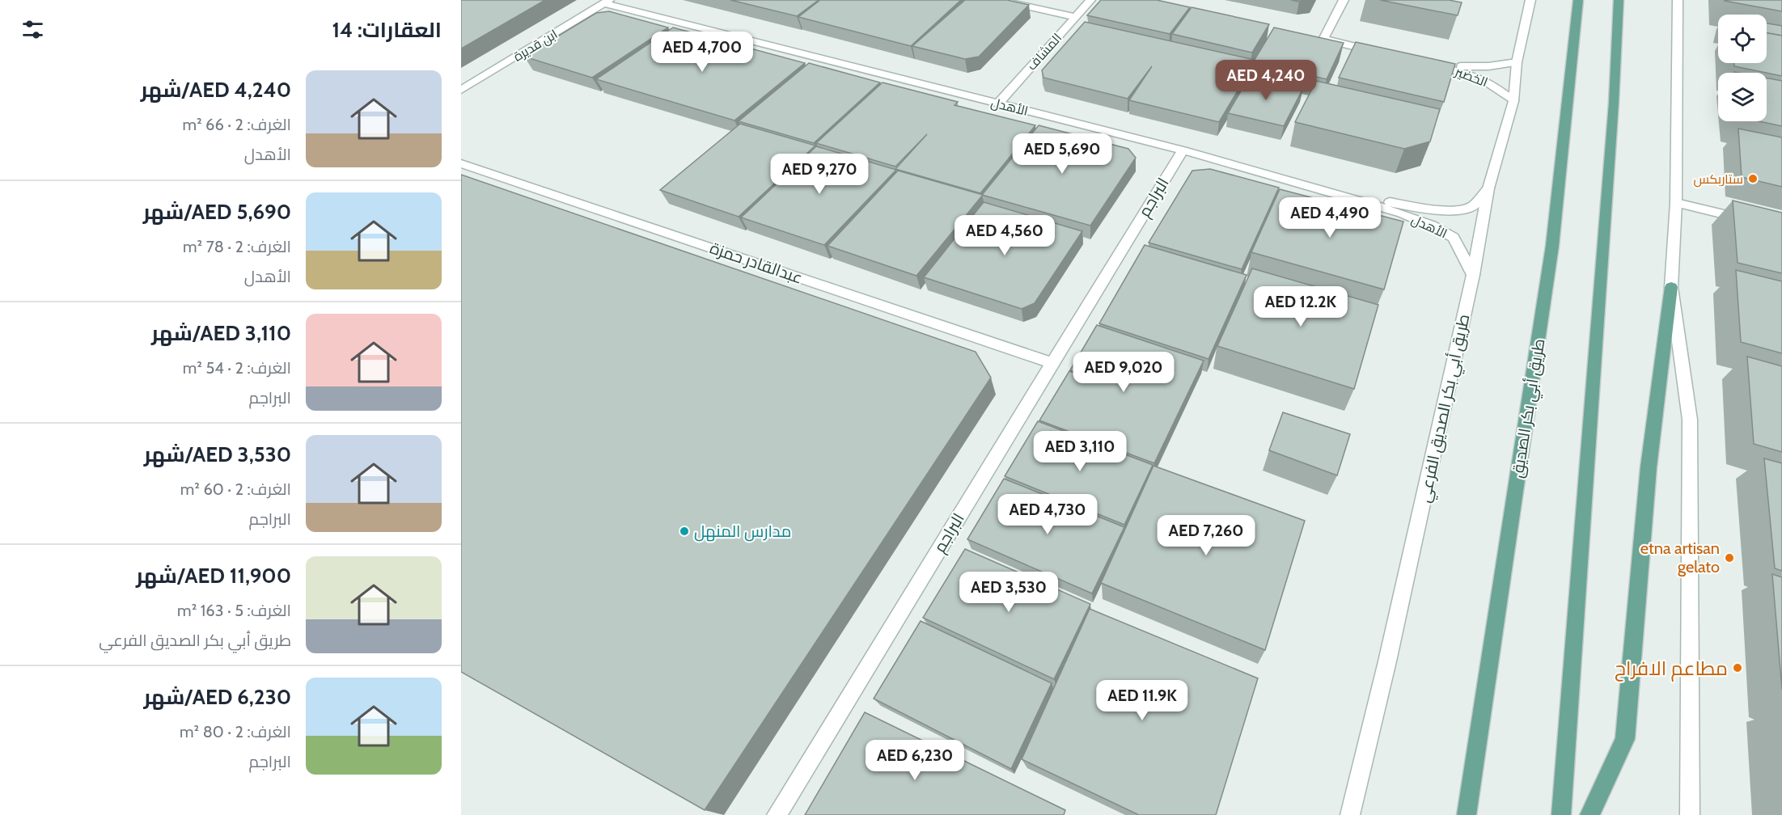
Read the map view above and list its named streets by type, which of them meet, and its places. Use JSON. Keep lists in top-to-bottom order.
{
  "streets": {
    "main road": ["طريق أبي بكر الصديق"],
    "street": [
      "ابن قديرة",
      "المشاف",
      "الخضير",
      "الأهدل",
      "البراجم",
      "عبدالقادر حمزة",
      "طريق أبي بكر الصديق الفرعي"
    ]
  },
  "crossings": [
    ["ابن قديرة", "الأهدل"],
    ["المشاف", "الأهدل"],
    ["الخضير", "طريق أبي بكر الصديق الفرعي"],
    ["الأهدل", "البراجم"],
    ["الأهدل", "طريق أبي بكر الصديق الفرعي"],
    ["البراجم", "عبدالقادر حمزة"]
  ],
  "places": [
    "ستاربكس",
    "مدارس المنهل",
    "etna artisan gelato",
    "مطاعم الافراح"
  ],
  "page": {
    "heading": "العقارات: 14",
    "price": [
      "AED 4,700",
      "AED 4,240",
      "AED 5,690",
      "AED 9,270",
      "AED 4,490",
      "AED 4,560",
      "AED 12.2K",
      "AED 9,020",
      "AED 3,110",
      "AED 4,730",
      "AED 7,260",
      "AED 3,530",
      "AED 11.9K",
      "AED 6,230"
    ],
    "list": [
      {
        "name": "AED 4,240/شهر",
        "note": "الغرف: 2 · 66 m² · الأهدل"
      },
      {
        "name": "AED 5,690/شهر",
        "note": "الغرف: 2 · 78 m² · الأهدل"
      },
      {
        "name": "AED 3,110/شهر",
        "note": "الغرف: 2 · 54 m² · البراجم"
      },
      {
        "name": "AED 3,530/شهر",
        "note": "الغرف: 2 · 60 m² · البراجم"
      },
      {
        "name": "AED 11,900/شهر",
        "note": "الغرف: 5 · 163 m² · طريق أبي بكر الصديق الفرعي"
      },
      {
        "name": "AED 6,230/شهر",
        "note": "الغرف: 2 · 80 m² · البراجم"
      }
    ]
  }
}
